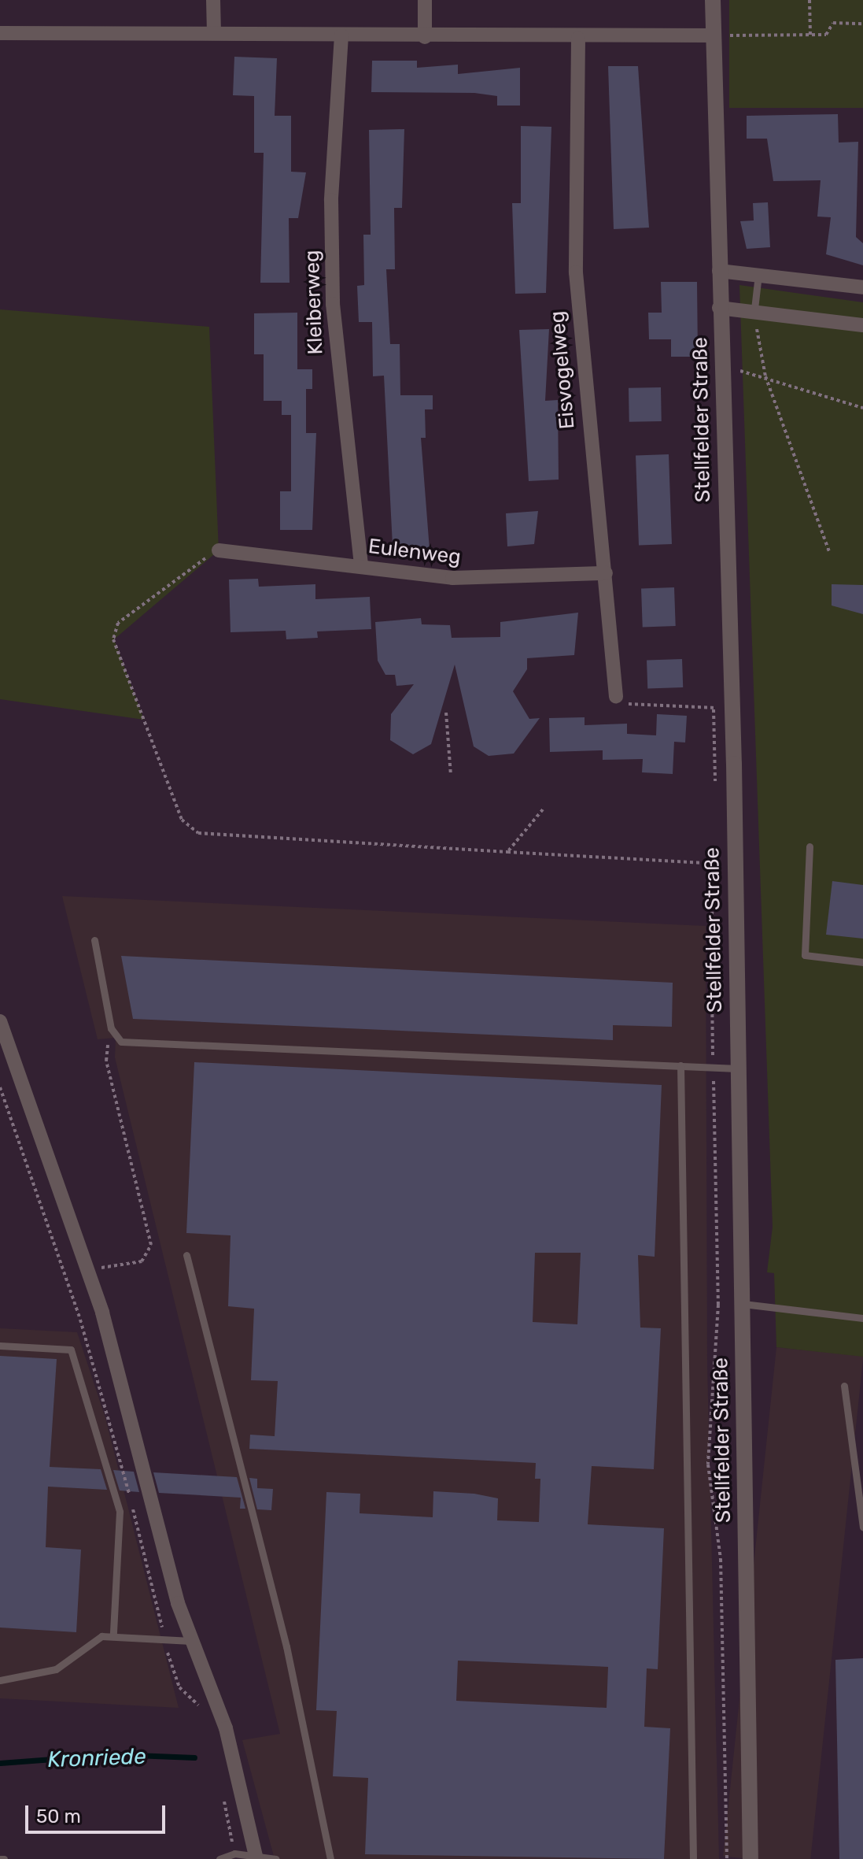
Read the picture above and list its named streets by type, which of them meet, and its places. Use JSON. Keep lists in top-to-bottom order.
{
  "streets": {
    "street": [
      "Kleiberweg",
      "Eisvogelweg",
      "Stellfelder Straße",
      "Eulenweg"
    ]
  },
  "crossings": [
    ["Kleiberweg", "Eulenweg"],
    ["Eisvogelweg", "Eulenweg"]
  ],
  "water": ["Kronriede"],
  "scale_bar": "50 m"
}
